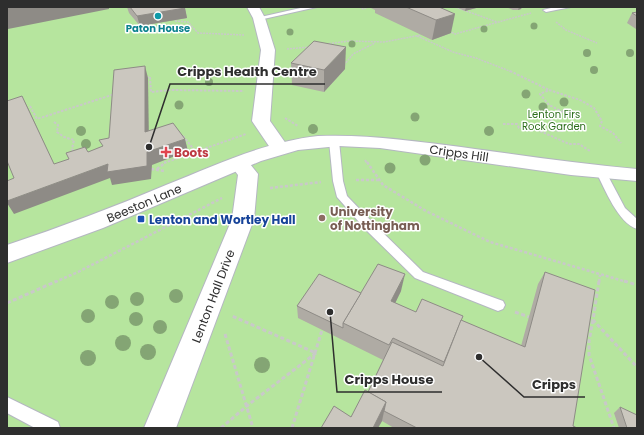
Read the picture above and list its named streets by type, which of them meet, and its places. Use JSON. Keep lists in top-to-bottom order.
{
  "streets": {
    "street": ["Cripps Hill", "Beeston Lane", "Lenton Hall Drive"]
  },
  "crossings": [
    ["Cripps Hill", "Beeston Lane"],
    ["Beeston Lane", "Lenton Hall Drive"]
  ],
  "parks": ["Lenton Firs Rock Garden"],
  "places": {
    "other": [
      "Paton House",
      "Cripps Health Centre",
      "University of Nottingham",
      "Cripps House",
      "Cripps"
    ],
    "health": ["Boots"],
    "transit": ["Lenton and Wortley Hall"]
  }
}
